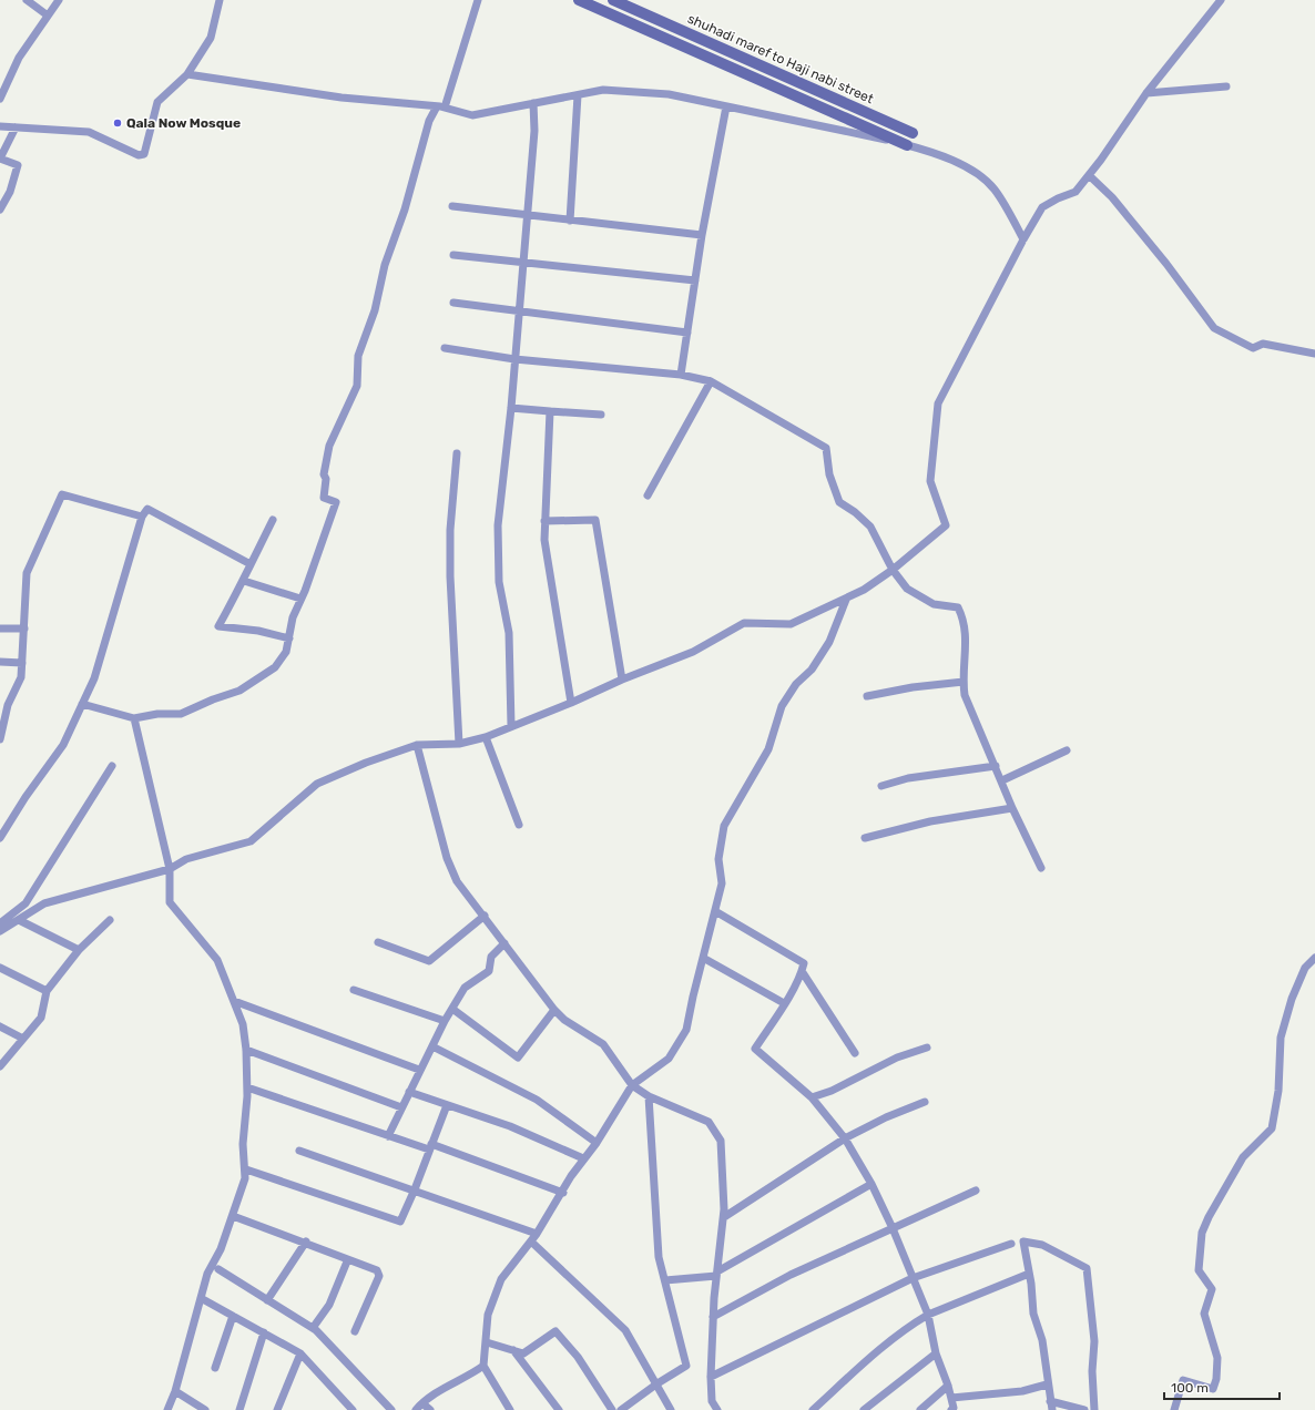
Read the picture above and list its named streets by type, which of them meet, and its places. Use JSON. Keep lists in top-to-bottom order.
{
  "streets": {
    "main road": ["shuhadi maref to Haji nabi street"]
  },
  "places": ["Qala Now Mosque"],
  "scale_bar": "100 m"
}
